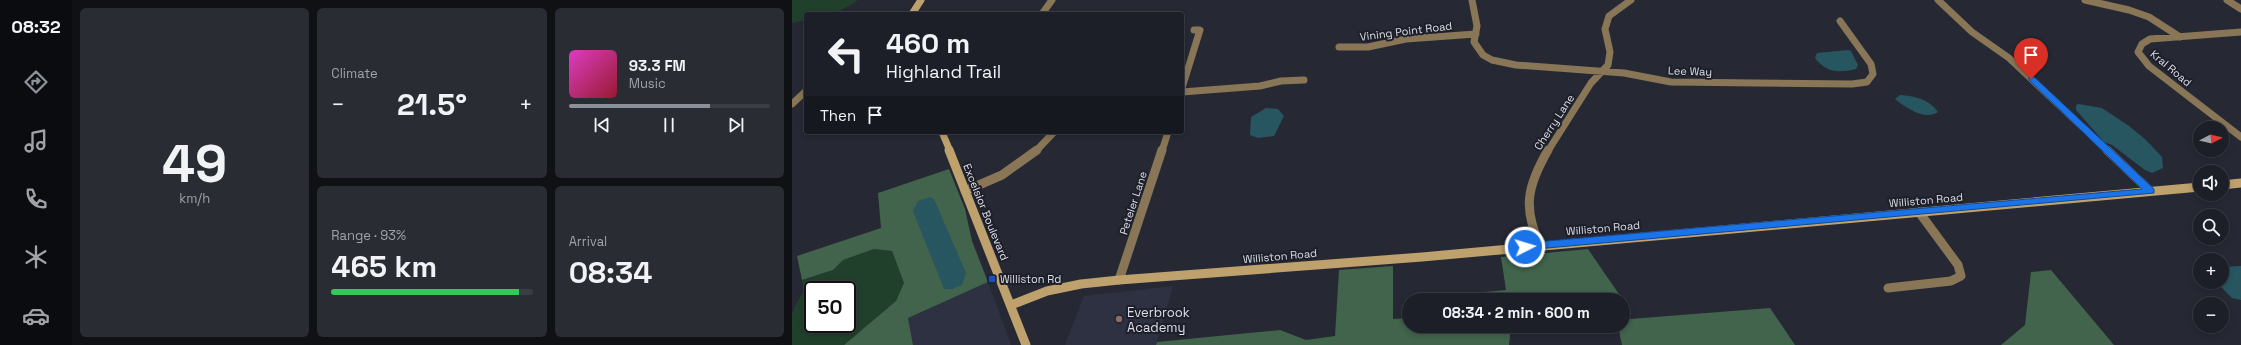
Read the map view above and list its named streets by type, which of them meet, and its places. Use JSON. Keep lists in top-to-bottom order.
{
  "streets": {
    "main road": ["Williston Road", "Excelsior Boulevard"],
    "street": [
      "Vining Point Road",
      "Kral Road",
      "Lee Way",
      "Cherry Lane",
      "Peteler Lane"
    ]
  },
  "crossings": [
    ["Vining Point Road", "Lee Way"],
    ["Lee Way", "Cherry Lane"],
    ["Cherry Lane", "Williston Road"],
    ["Williston Road", "Peteler Lane"],
    ["Williston Road", "Excelsior Boulevard"]
  ],
  "places": {
    "transit": ["Williston Rd"],
    "other": ["Everbrook Academy"]
  },
  "north": "right",
  "page": {
    "tabs": "08:32",
    "tile": [
      ["49", "km/h"],
      "Climate",
      ["Range · 93%", "465 km"],
      ["Arrival", "08:34"]
    ],
    "turn": ["460 m", "Highland Trail"],
    "song": ["93.3 FM", "Music"],
    "heat": ["−", "21.5°", "+"],
    "then": "Then",
    "map_buttons": ["+", "−"],
    "limit": "50",
    "trip": "08:34 · 2 min · 600 m"
  }
}
